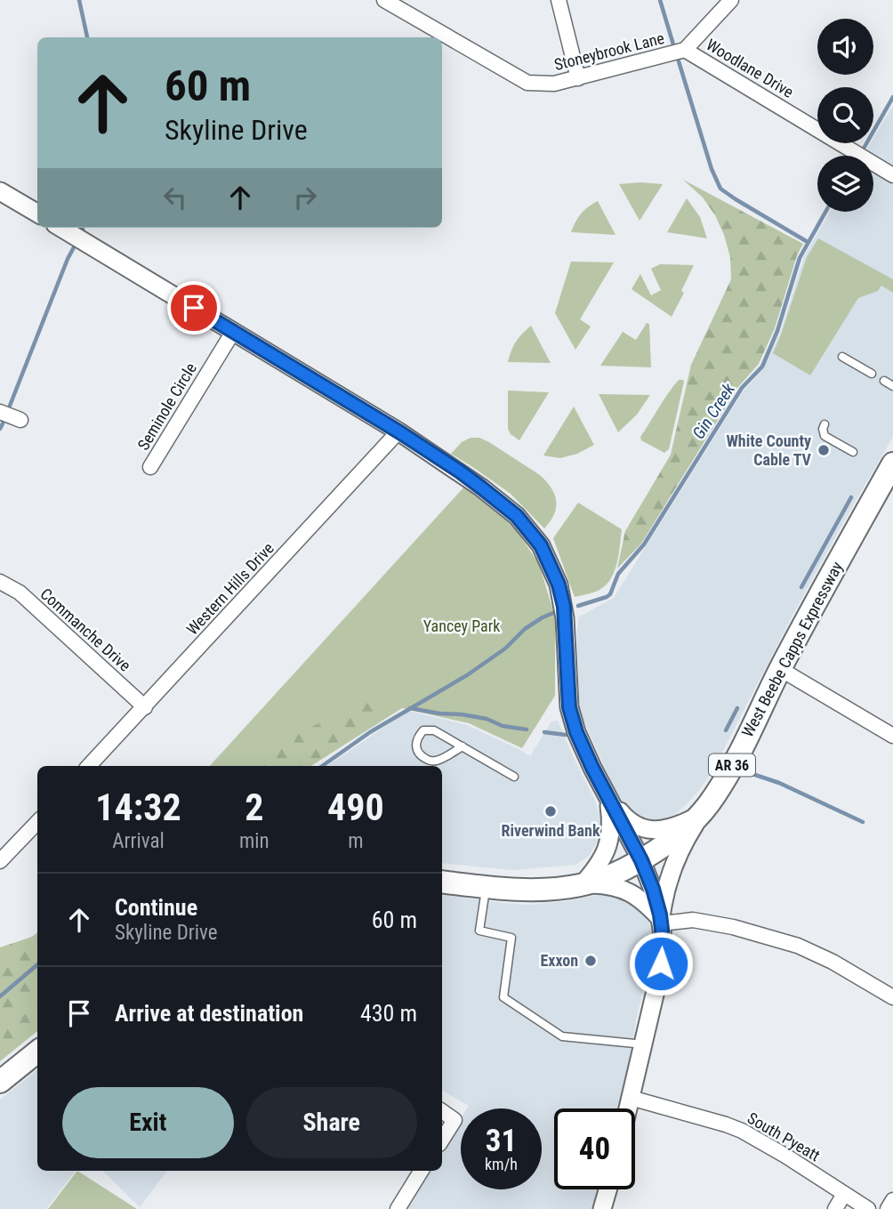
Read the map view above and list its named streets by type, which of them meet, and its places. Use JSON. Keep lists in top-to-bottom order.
{
  "streets": {
    "main road": ["West Beebe Capps Expressway", "AR 36"],
    "street": [
      "Stoneybrook Lane",
      "Woodlane Drive",
      "Seminole Circle",
      "Western Hills Drive",
      "Commanche Drive",
      "South Pyeatt"
    ]
  },
  "crossings": [
    ["Stoneybrook Lane", "Woodlane Drive"],
    ["Western Hills Drive", "Commanche Drive"]
  ],
  "water": ["Gin Creek"],
  "parks": ["Yancey Park"],
  "places": ["White County Cable TV", "Riverwind Bank", "Exxon"],
  "page": {
    "turn": ["60 m", "Skyline Drive"],
    "eta": [
      "14:32",
      "Arrival",
      "2",
      "min",
      "490",
      "m"
    ],
    "list": [
      {
        "name": "Continue",
        "note": "Skyline Drive",
        "value": "60 m"
      },
      {
        "name": "Arrive at destination",
        "value": "430 m"
      }
    ],
    "buttons": ["Exit", "Share"],
    "speed": "31 km/h",
    "limit": "40"
  }
}
